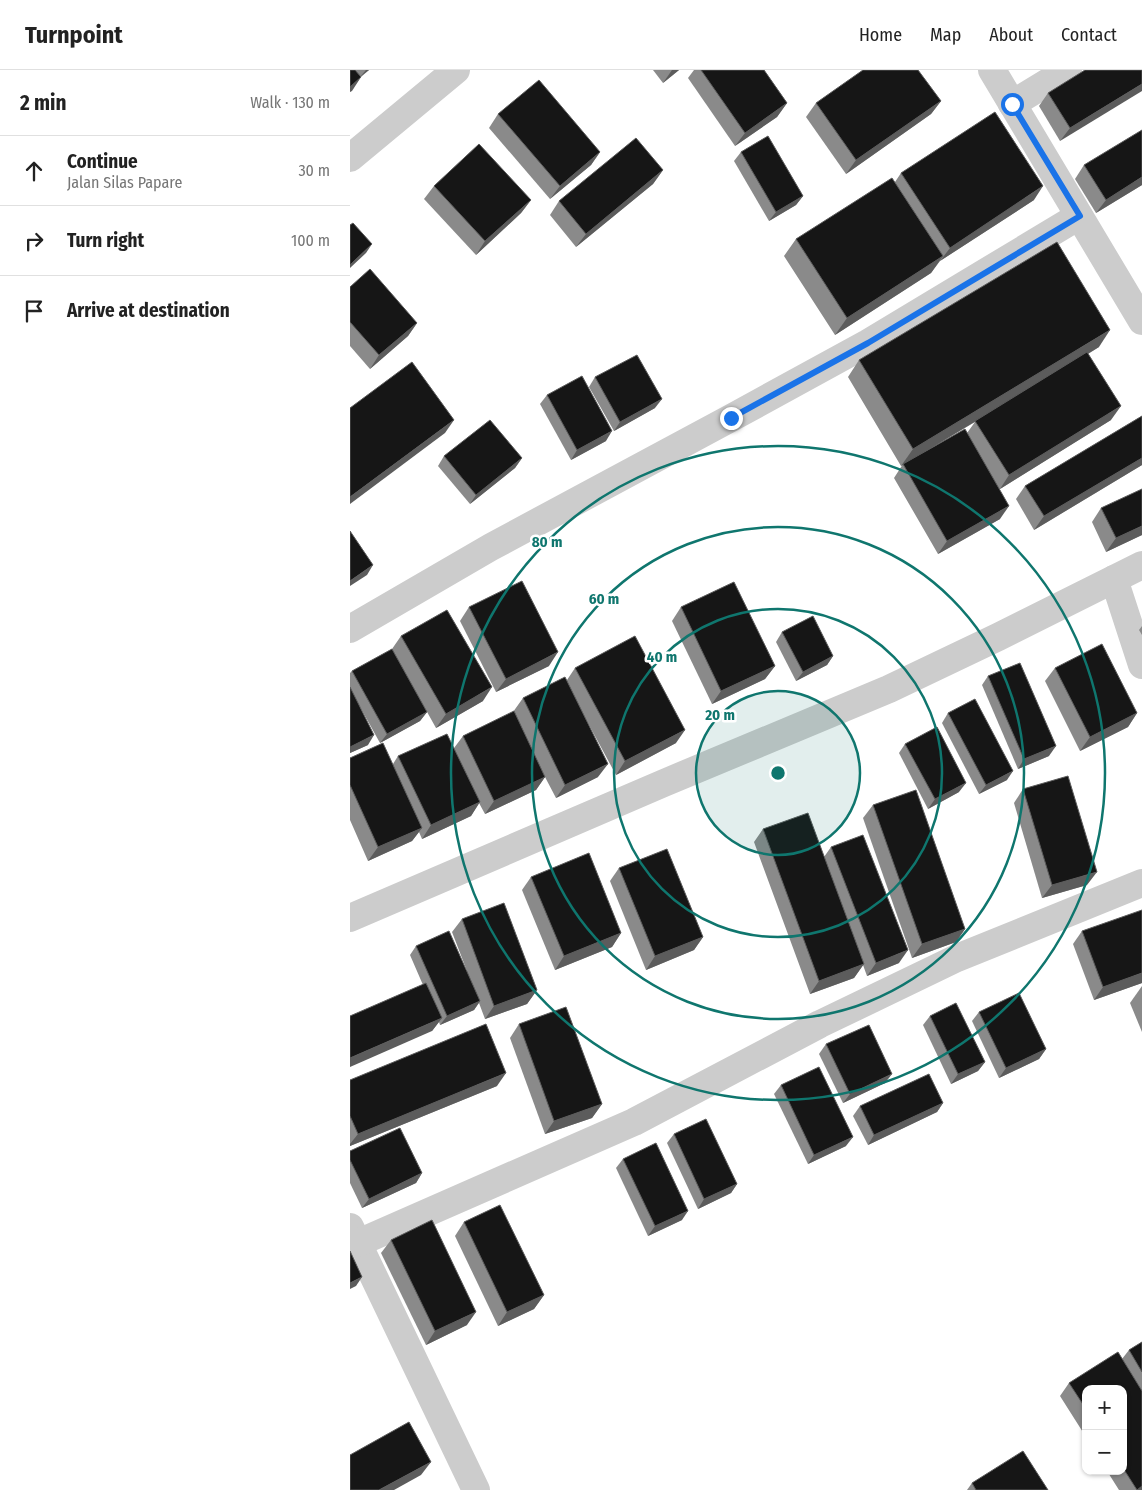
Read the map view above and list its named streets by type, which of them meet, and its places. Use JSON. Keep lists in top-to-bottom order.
{
  "page": {
    "header": "Turnpoint",
    "nav": [
      "Home",
      "Map",
      "About",
      "Contact"
    ],
    "heading": ["2 min", "Walk · 130 m"],
    "list": [
      ["Continue", "Jalan Silas Papare", "30 m"],
      ["Turn right", "100 m"],
      "Arrive at destination"
    ],
    "map_buttons": ["+", "−"]
  },
  "rings": [
    "80 m",
    "60 m",
    "40 m",
    "20 m"
  ]
}
